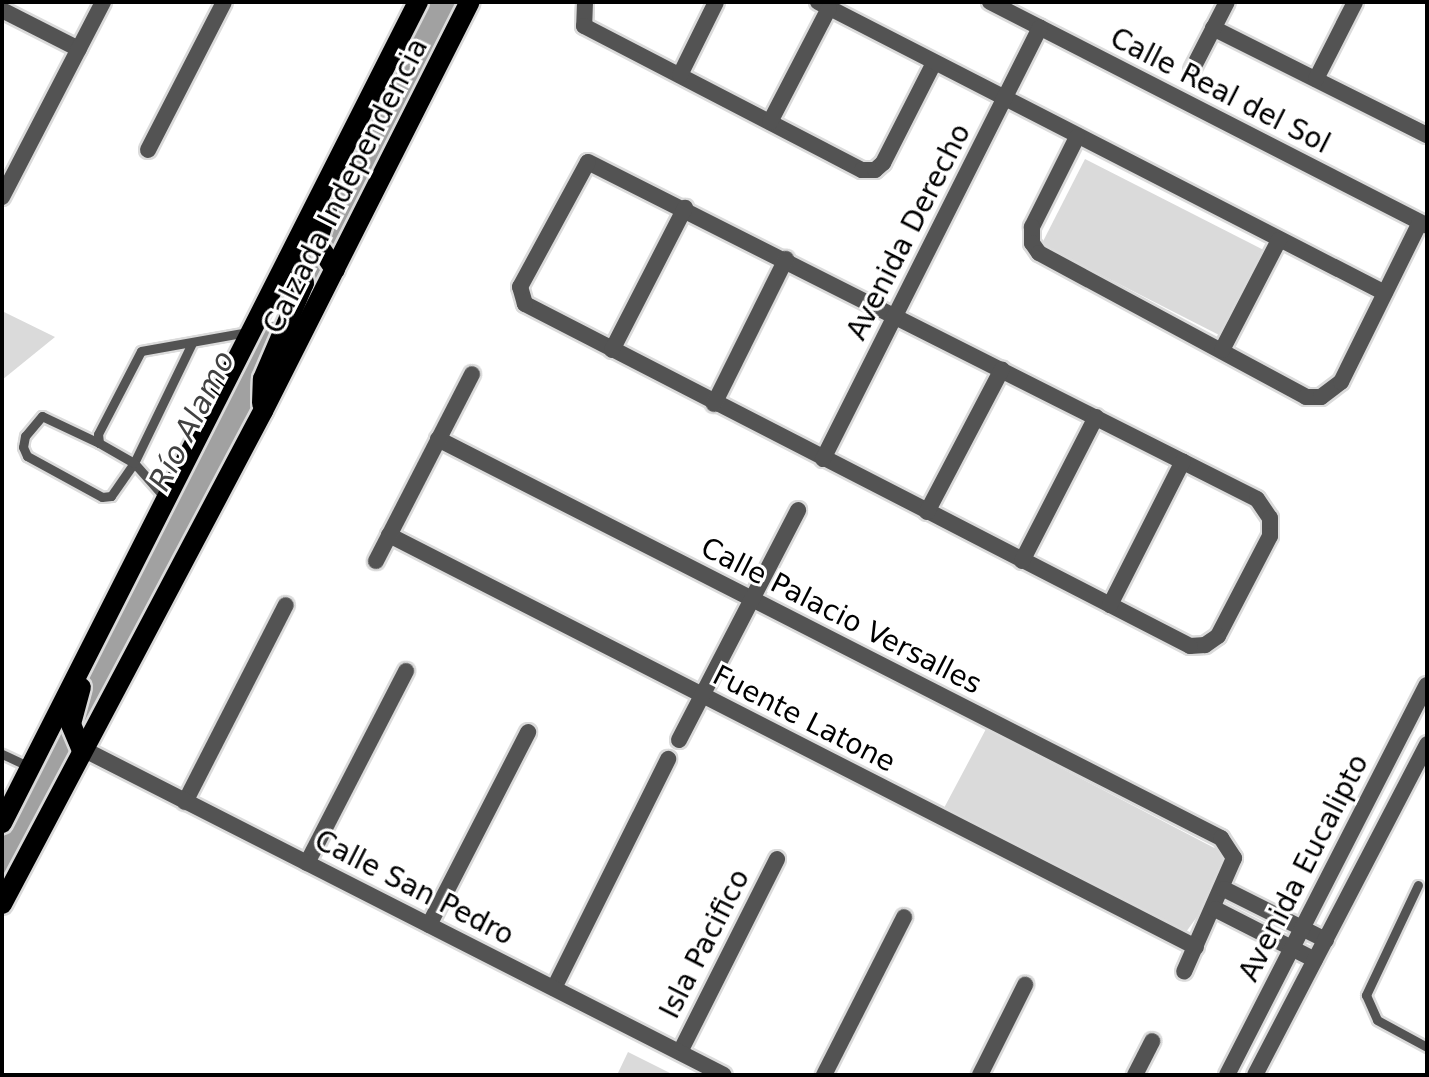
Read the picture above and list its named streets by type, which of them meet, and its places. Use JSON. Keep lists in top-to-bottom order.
{
  "streets": {
    "main road": ["Calzada Independencia"],
    "street": [
      "Calle Real del Sol",
      "Avenida Derecho",
      "Calle Palacio Versalles",
      "Fuente Latone",
      "Avenida Eucalipto",
      "Calle San Pedro",
      "Isla Pacifico"
    ]
  },
  "crossings": [
    ["Calle Real del Sol", "Avenida Derecho"],
    ["Calzada Independencia", "Calle San Pedro"],
    ["Calle San Pedro", "Isla Pacifico"]
  ],
  "water": ["Río Alamo"]
}
